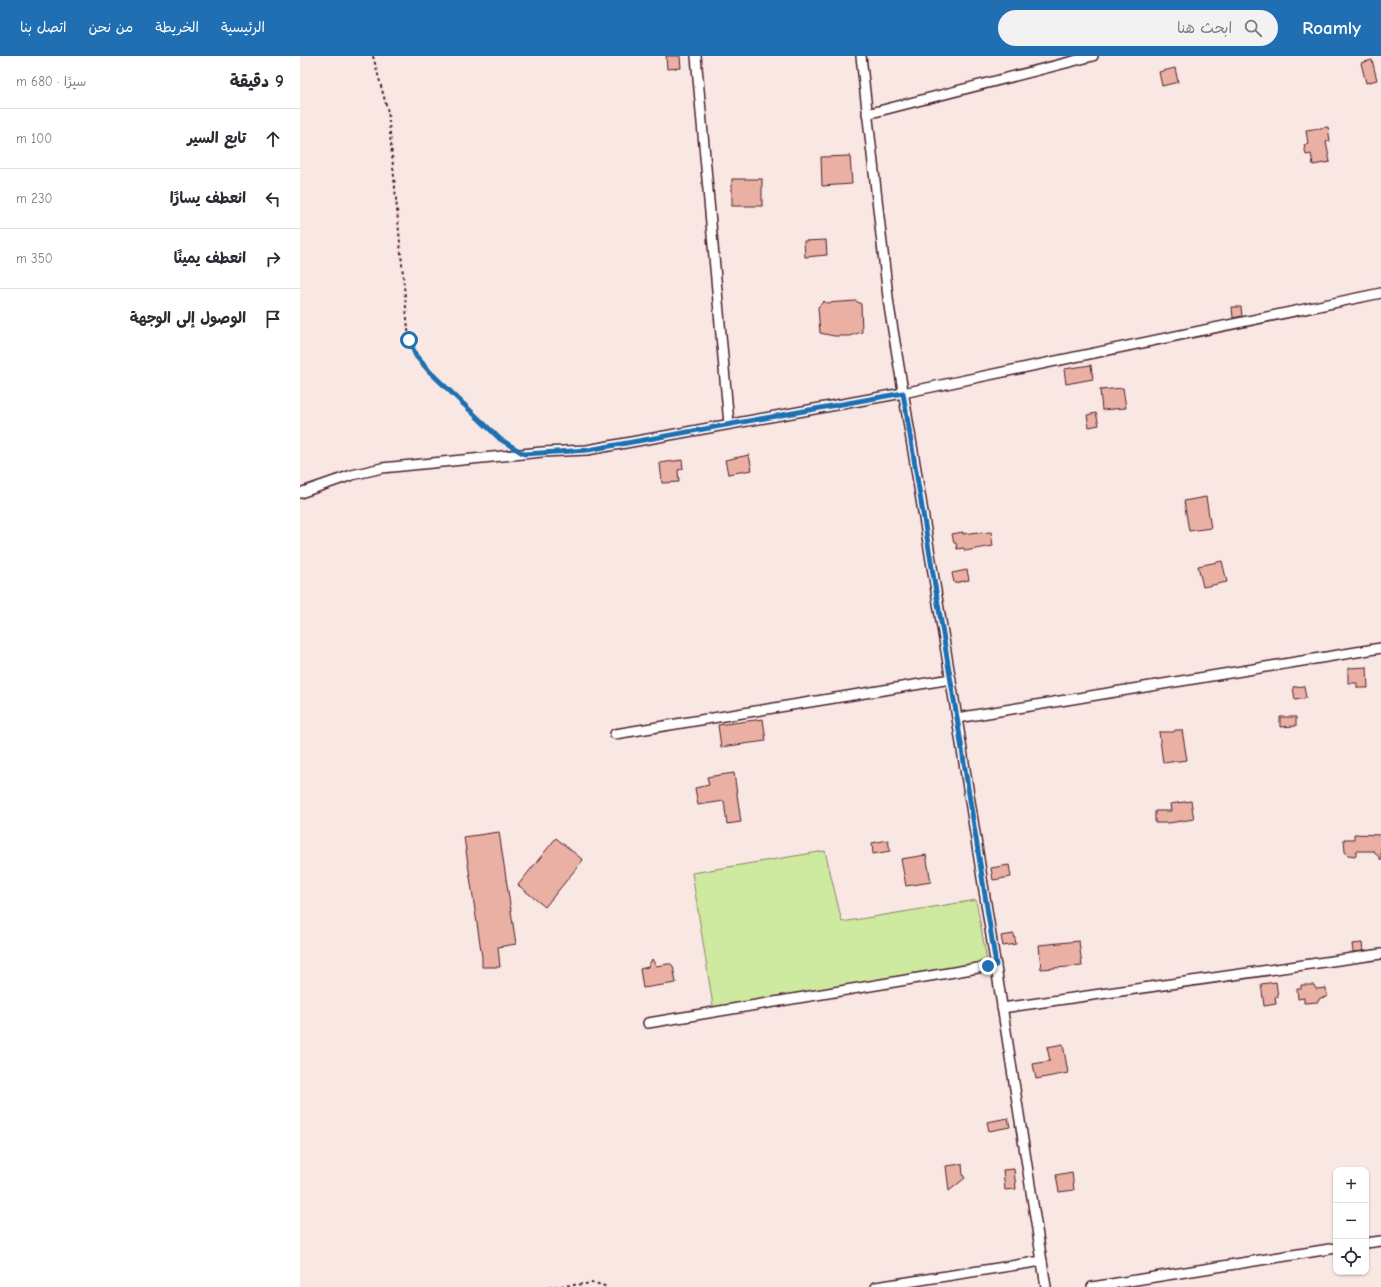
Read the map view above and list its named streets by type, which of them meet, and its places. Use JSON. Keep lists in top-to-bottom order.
{
  "page": {
    "header": "Roamly",
    "search": "ابحث هنا",
    "nav": [
      "الرئيسية",
      "الخريطة",
      "من نحن",
      "اتصل بنا"
    ],
    "heading": ["9 دقيقة", "سيرًا · 680 m"],
    "list": [
      ["تابع السير", "100 m"],
      ["انعطف يسارًا", "230 m"],
      ["انعطف يمينًا", "350 m"],
      "الوصول إلى الوجهة"
    ],
    "map_buttons": ["+", "−"]
  }
}
